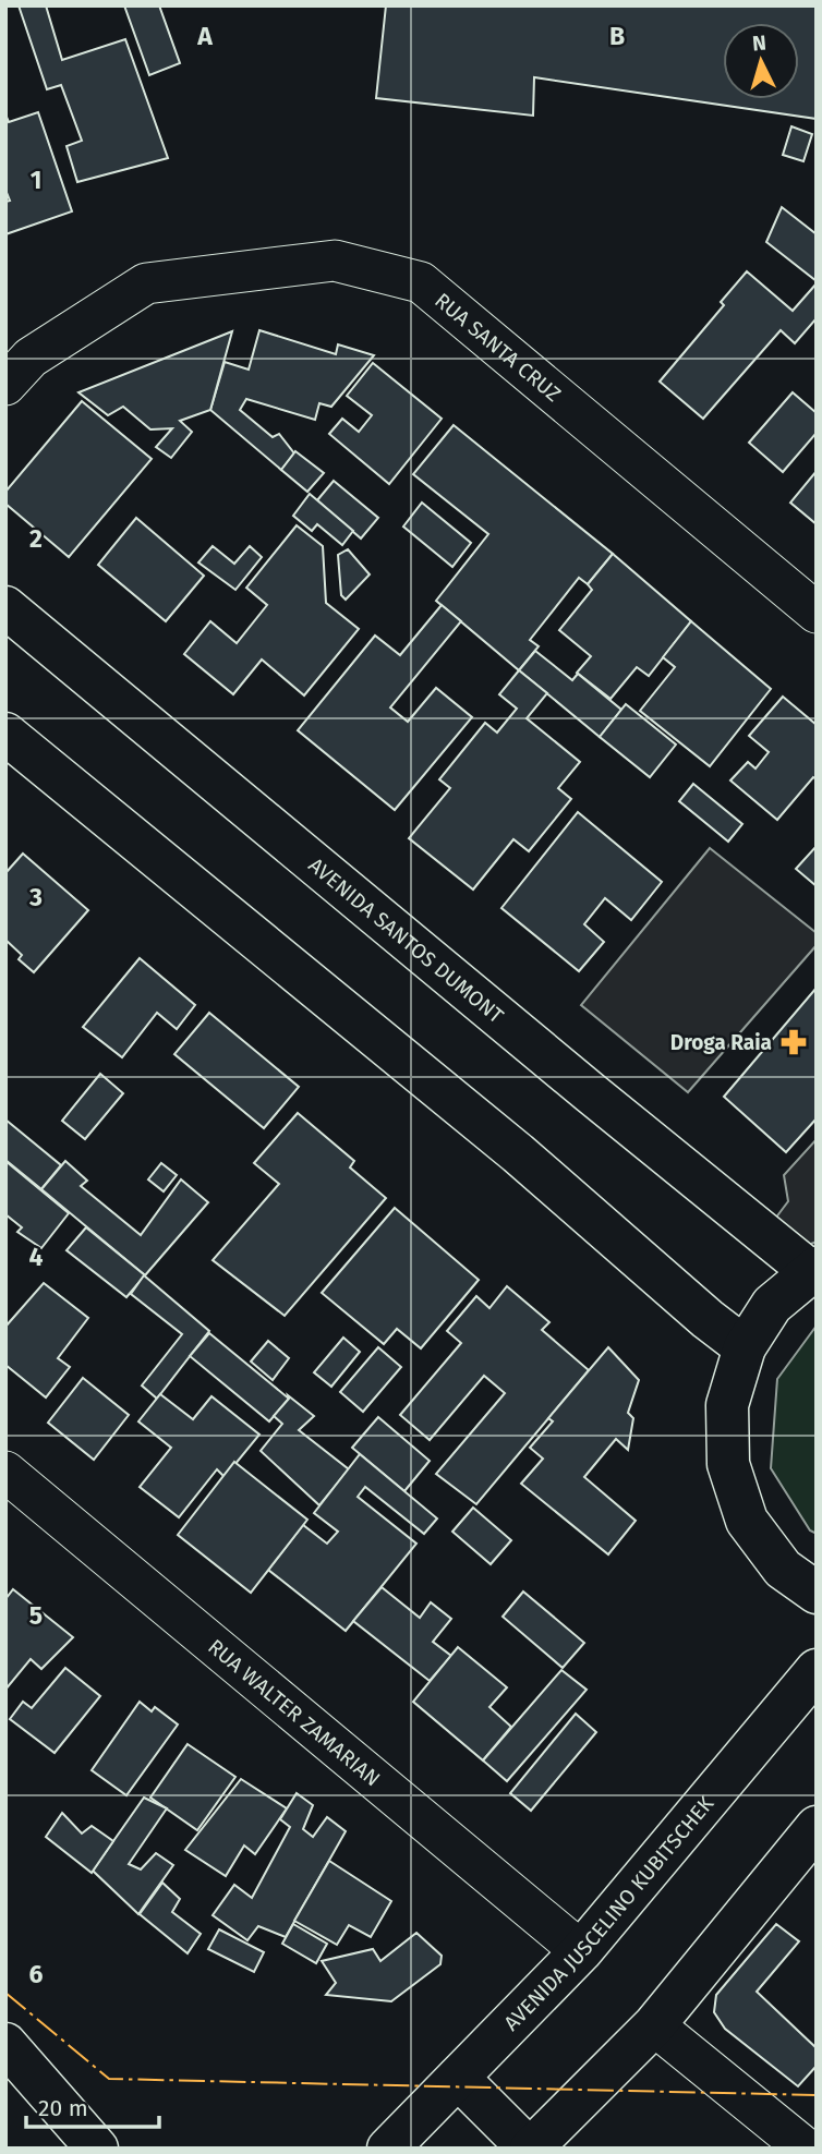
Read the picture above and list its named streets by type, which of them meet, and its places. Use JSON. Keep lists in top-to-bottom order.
{
  "streets": {
    "main road": ["AVENIDA SANTOS DUMONT", "AVENIDA JUSCELINO KUBITSCHEK"],
    "street": ["RUA SANTA CRUZ", "RUA WALTER ZAMARIAN"]
  },
  "crossings": [
    ["RUA WALTER ZAMARIAN", "AVENIDA JUSCELINO KUBITSCHEK"]
  ],
  "places": {
    "pharmacy": ["Droga Raia"]
  },
  "scale_bar": "20 m",
  "north": "top",
  "grid": {
    "columns": ["A", "B"],
    "rows": [
      "1",
      "2",
      "3",
      "4",
      "5",
      "6"
    ]
  }
}
